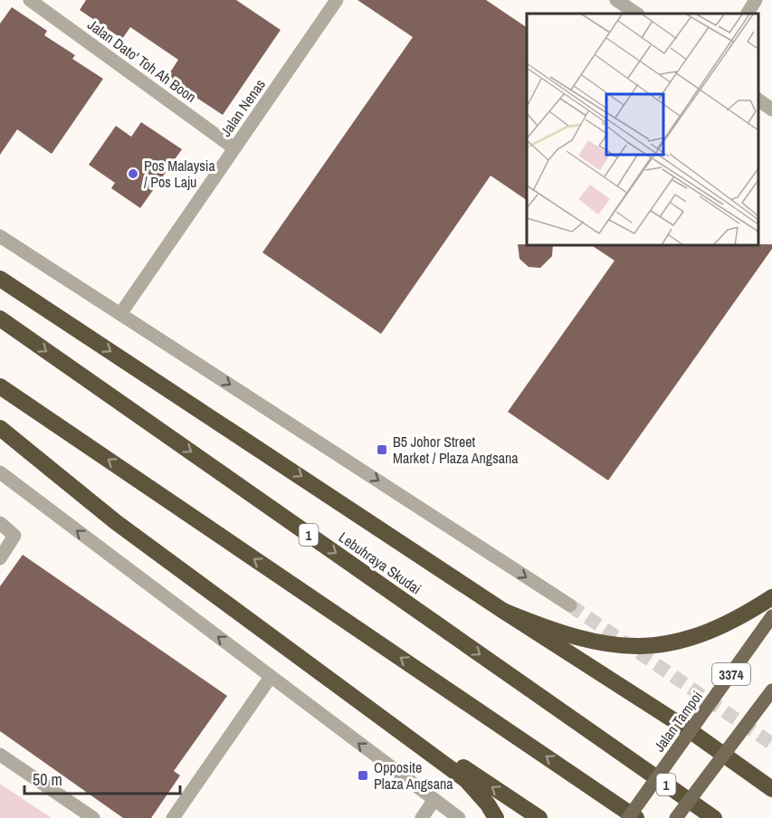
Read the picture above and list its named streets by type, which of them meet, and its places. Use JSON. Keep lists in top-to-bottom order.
{
  "streets": {
    "highway": ["1", "Lebuhraya Skudai"],
    "main road": ["3374", "Jalan Tampoi"],
    "street": ["Jalan Dato' Toh Ah Boon", "Jalan Nenas"]
  },
  "crossings": [
    ["Jalan Dato' Toh Ah Boon", "Jalan Nenas"]
  ],
  "places": {
    "other": ["Pos Malaysia / Pos Laju"],
    "transit": ["B5 Johor Street Market / Plaza Angsana", "Opposite Plaza Angsana"]
  },
  "scale_bar": "50 m"
}
